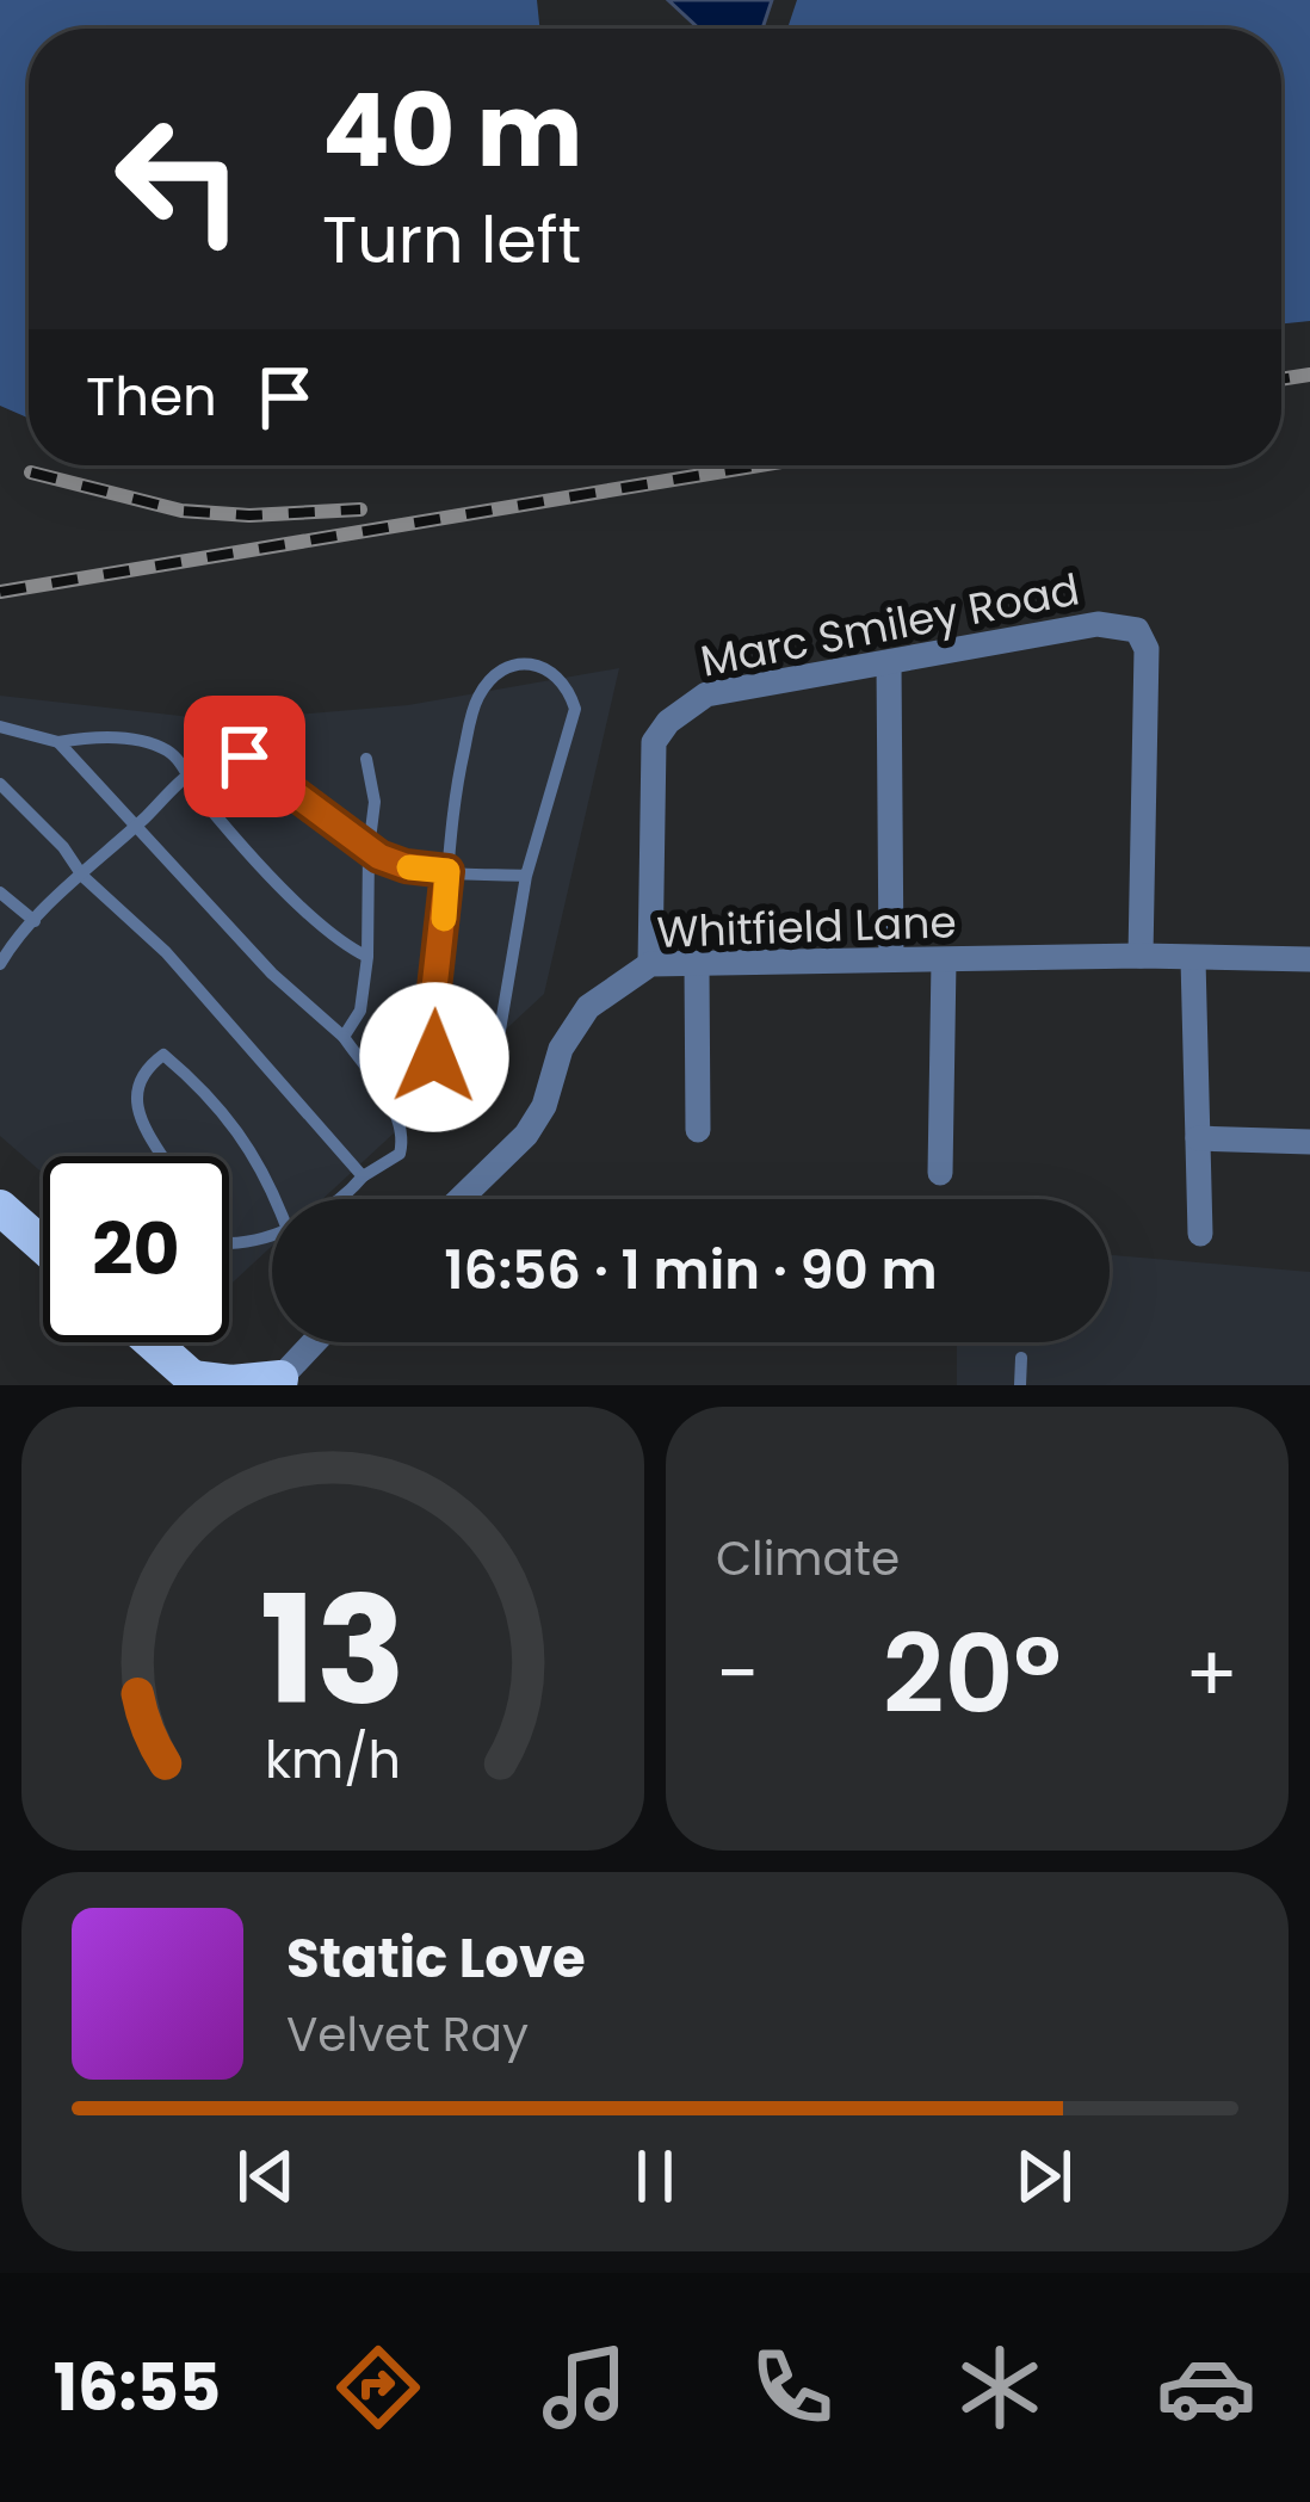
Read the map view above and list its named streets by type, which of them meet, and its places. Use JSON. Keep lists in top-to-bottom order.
{
  "streets": {
    "street": ["Marc Smiley Road", "Whitfield Lane"]
  },
  "crossings": [
    ["Marc Smiley Road", "Whitfield Lane"]
  ],
  "page": {
    "turn": ["40 m", "Turn left"],
    "then": "Then",
    "limit": "20",
    "trip": "16:56 · 1 min · 90 m",
    "tile": "Climate",
    "heat": ["−", "20°", "+"],
    "song": ["Static Love", "Velvet Ray"],
    "tabs": "16:55",
    "gauge": ["13", "km/h"]
  }
}
